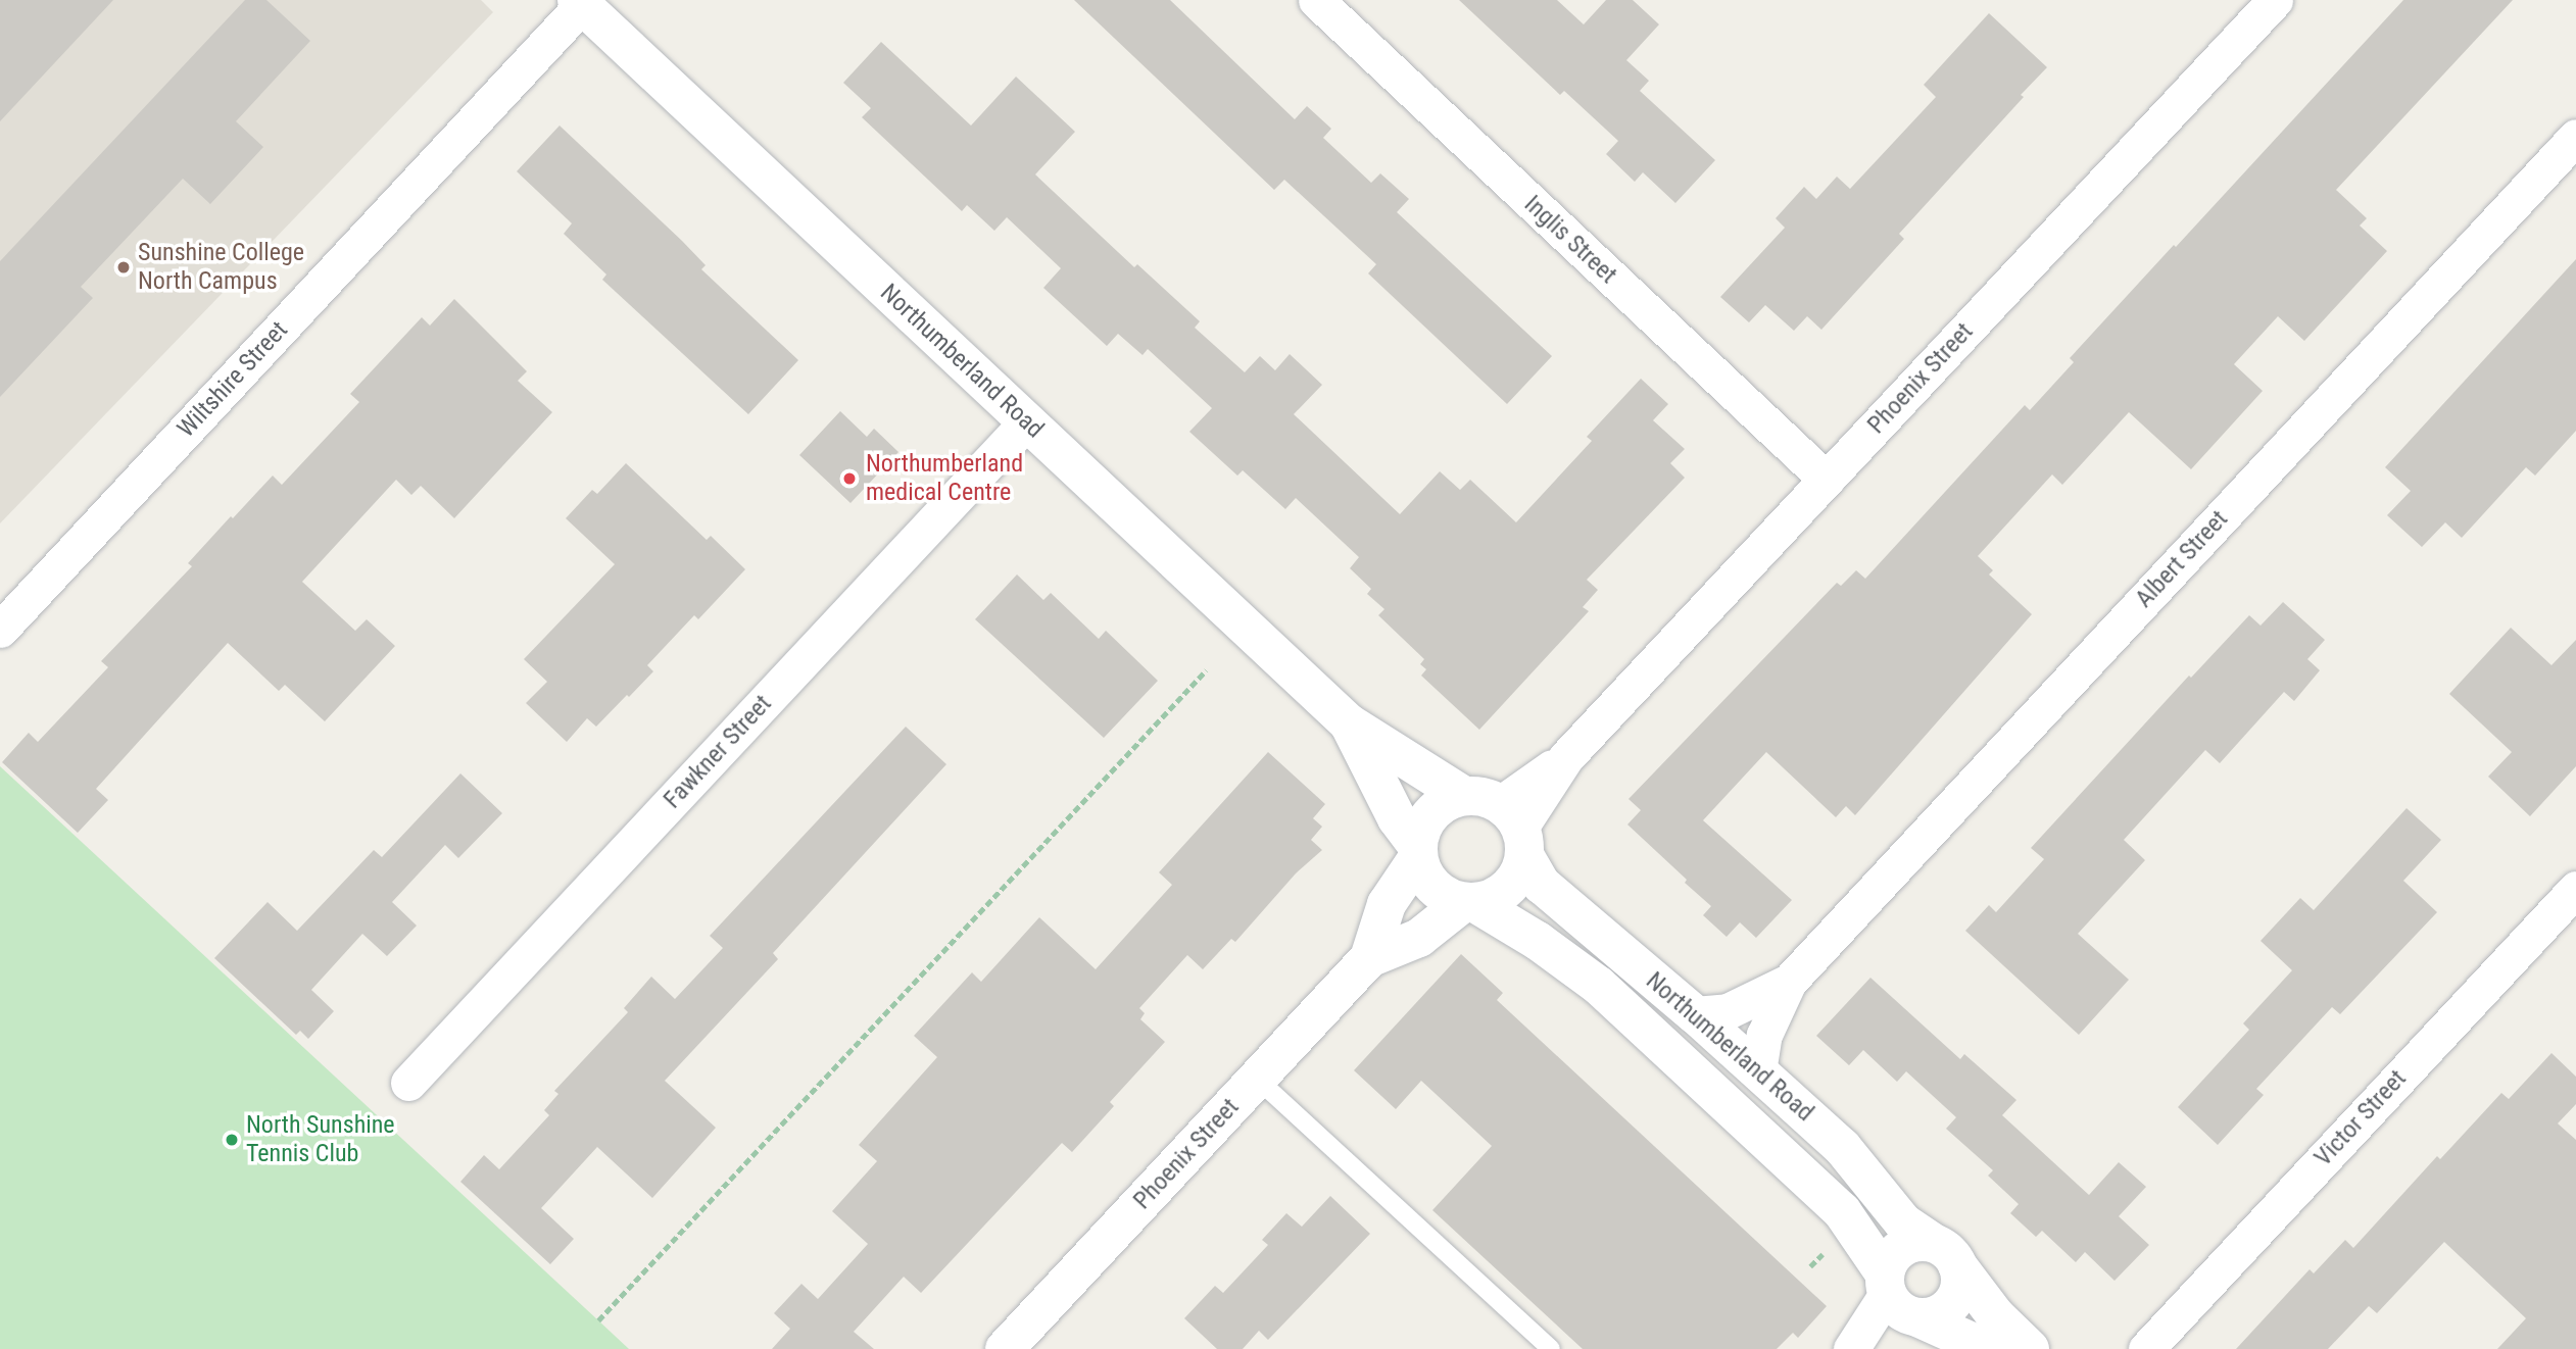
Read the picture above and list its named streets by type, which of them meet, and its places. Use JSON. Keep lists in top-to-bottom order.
{
  "streets": {
    "street": [
      "Inglis Street",
      "Northumberland Road",
      "Phoenix Street",
      "Wiltshire Street",
      "Albert Street",
      "Fawkner Street",
      "Victor Street"
    ]
  },
  "crossings": [
    ["Inglis Street", "Phoenix Street"],
    ["Northumberland Road", "Phoenix Street"],
    ["Northumberland Road", "Wiltshire Street"],
    ["Northumberland Road", "Albert Street"],
    ["Northumberland Road", "Fawkner Street"]
  ],
  "places": ["Sunshine College North Campus", "Northumberland medical Centre", "North Sunshine Tennis Club"]
}
